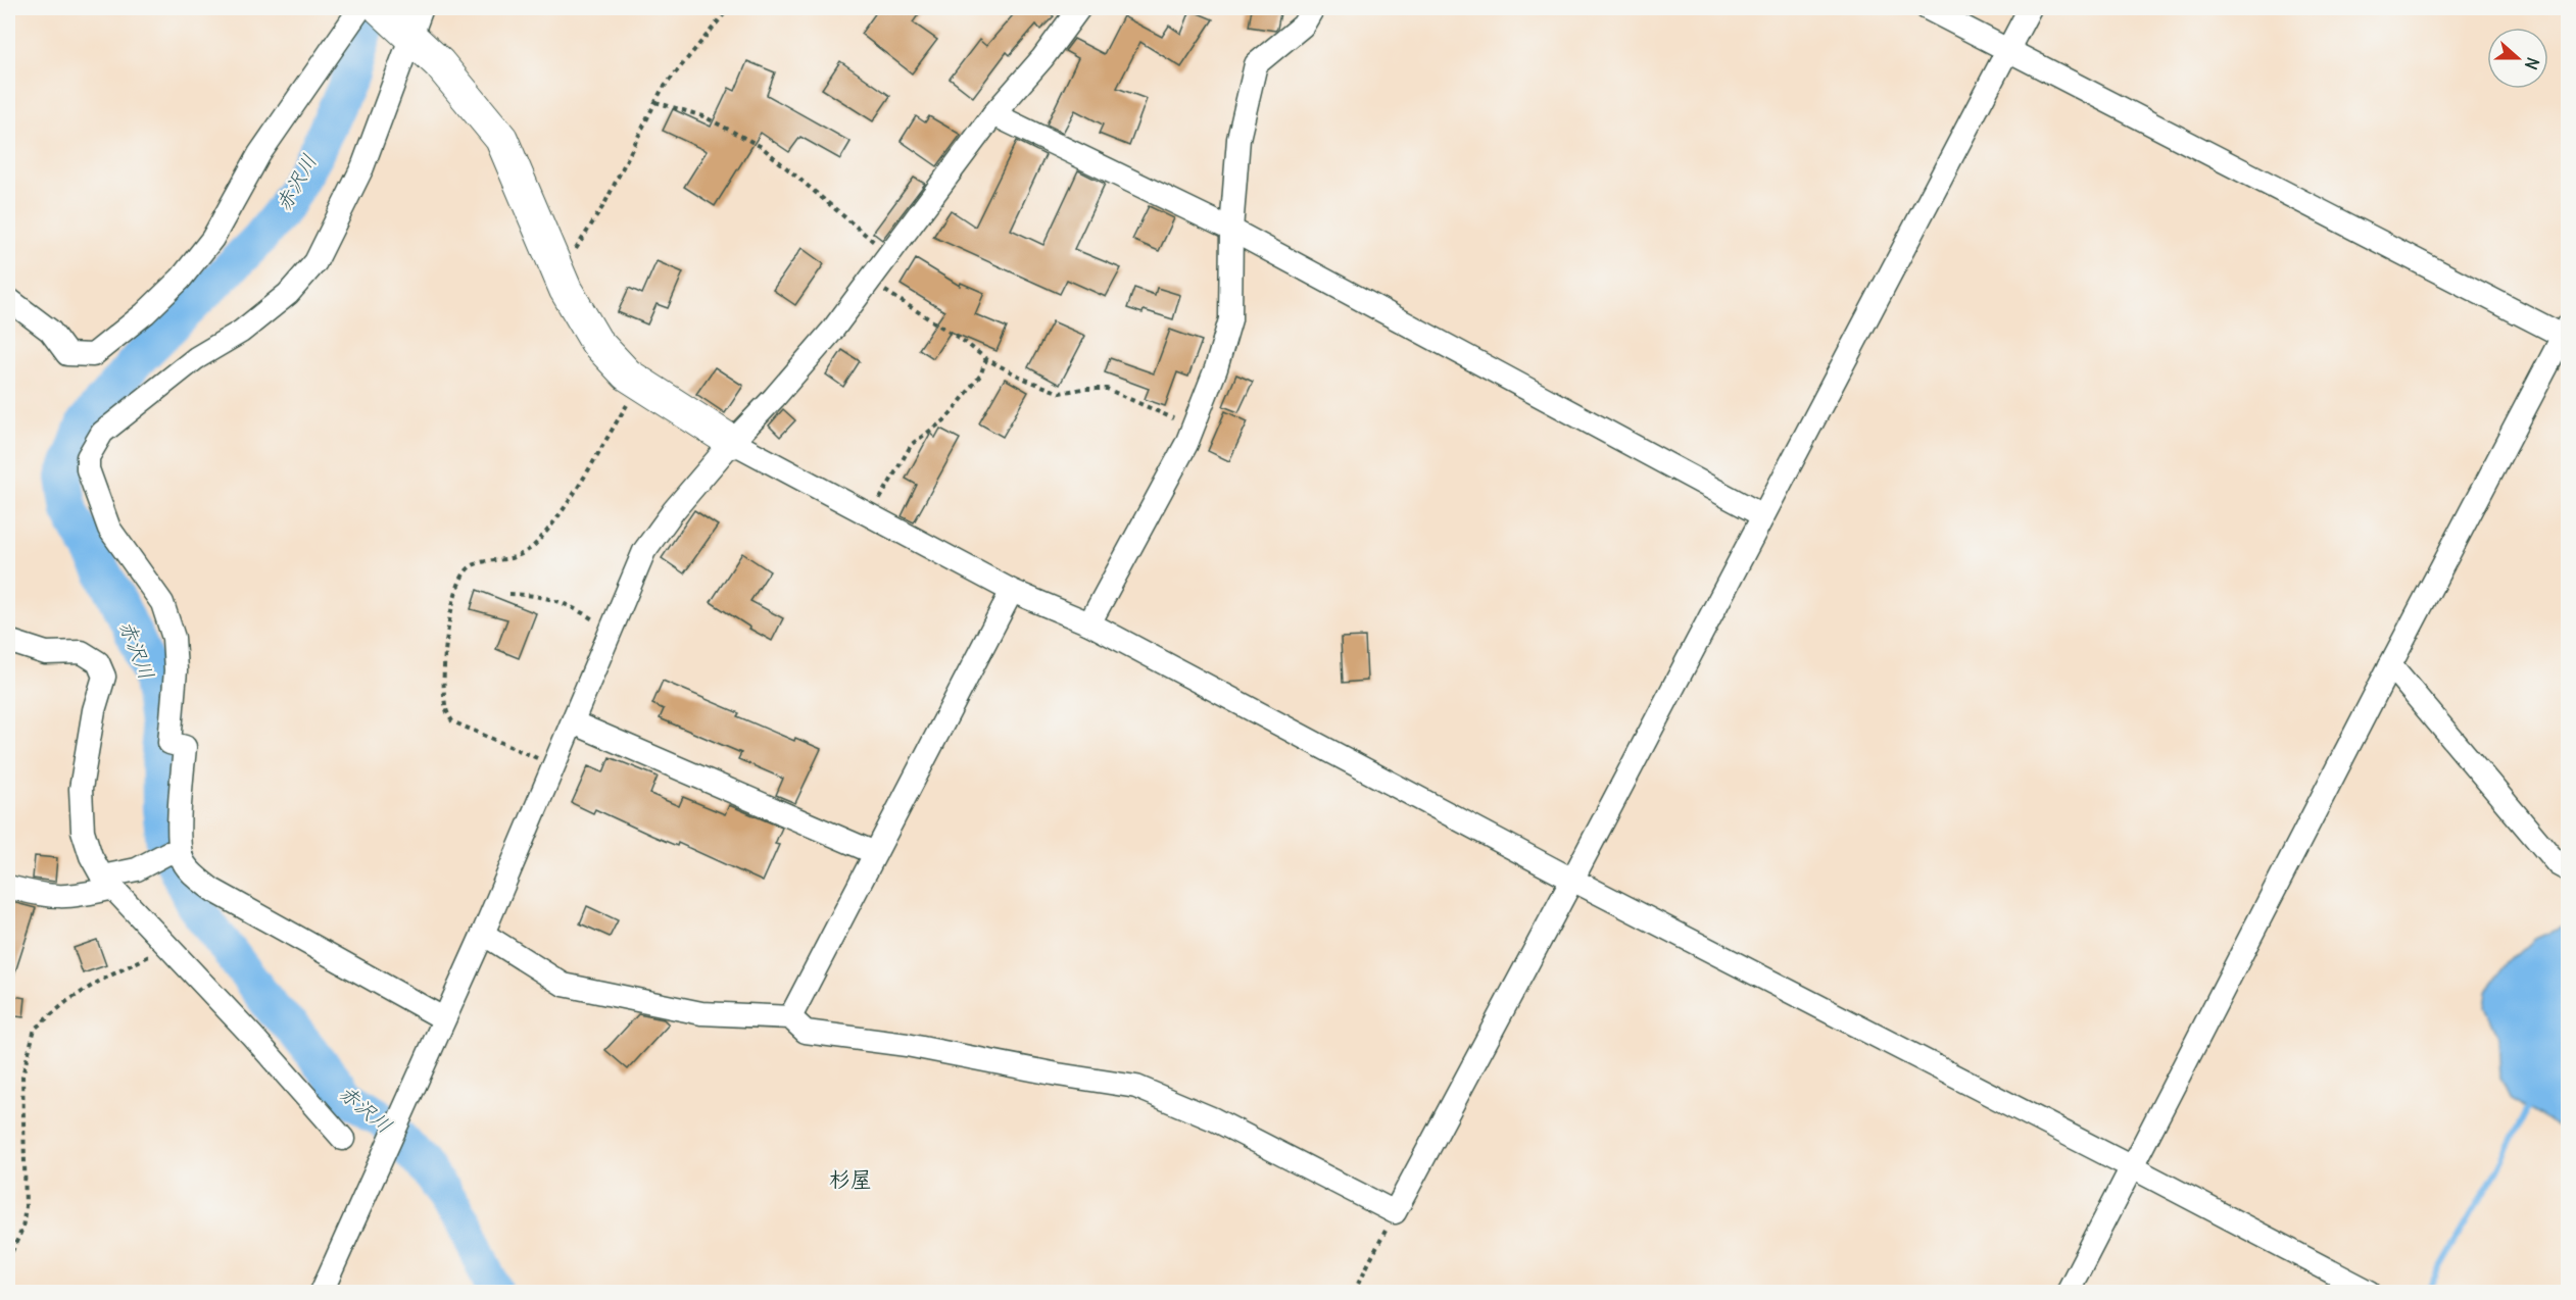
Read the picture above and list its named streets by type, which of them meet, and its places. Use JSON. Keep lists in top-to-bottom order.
{
  "districts": ["杉屋"],
  "water": ["赤沢川"],
  "north": "right"
}
